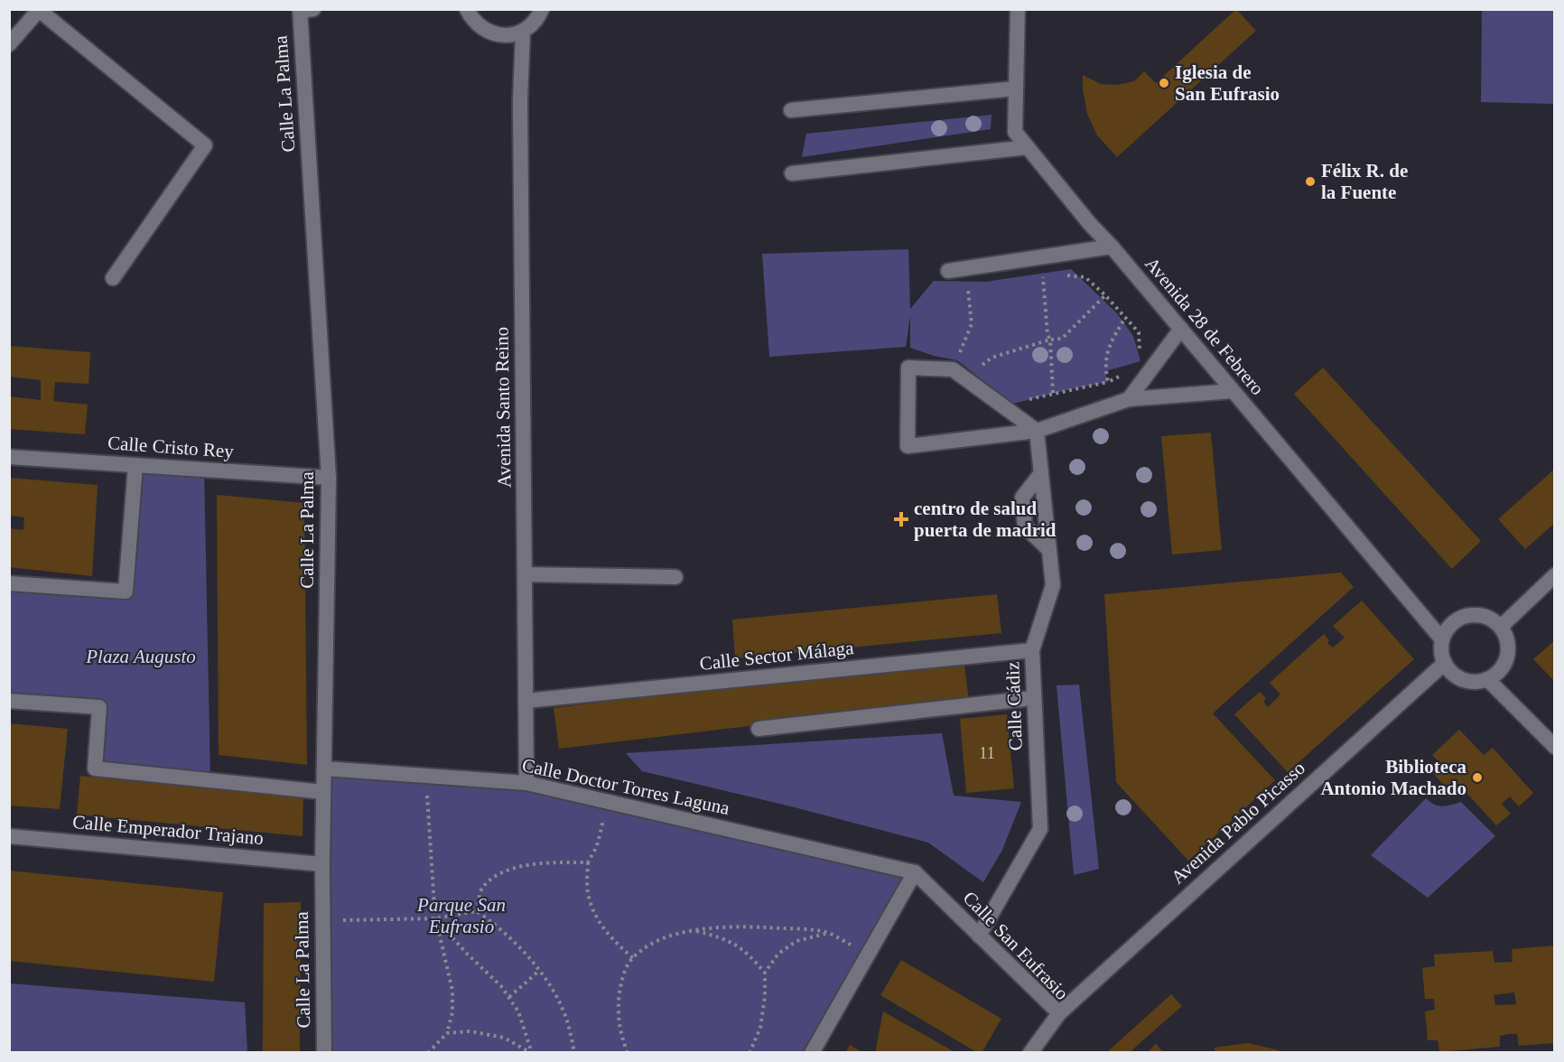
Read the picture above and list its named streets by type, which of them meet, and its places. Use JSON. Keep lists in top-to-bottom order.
{
  "streets": {
    "street": [
      "Calle La Palma",
      "Avenida 28 de Febrero",
      "Avenida Santo Reino",
      "Calle Cristo Rey",
      "Calle Sector Málaga",
      "Calle Cádiz",
      "Calle Doctor Torres Laguna",
      "Avenida Pablo Picasso",
      "Calle Emperador Trajano",
      "Calle San Eufrasio"
    ]
  },
  "crossings": [
    ["Calle La Palma", "Calle Cristo Rey"],
    ["Calle La Palma", "Calle Doctor Torres Laguna"],
    ["Calle La Palma", "Calle Emperador Trajano"],
    ["Avenida 28 de Febrero", "Avenida Pablo Picasso"],
    ["Avenida Santo Reino", "Calle Sector Málaga"],
    ["Avenida Santo Reino", "Calle Doctor Torres Laguna"],
    ["Calle Sector Málaga", "Calle Cádiz"],
    ["Calle Cádiz", "Calle San Eufrasio"],
    ["Calle Doctor Torres Laguna", "Calle San Eufrasio"],
    ["Avenida Pablo Picasso", "Calle San Eufrasio"]
  ],
  "parks": ["Plaza Augusto", "Parque San Eufrasio"],
  "places": {
    "other": ["Iglesia de San Eufrasio", "Félix R. de la Fuente", "Biblioteca Antonio Machado"],
    "health": ["centro de salud puerta de madrid"]
  },
  "house_numbers": ["11"]
}
